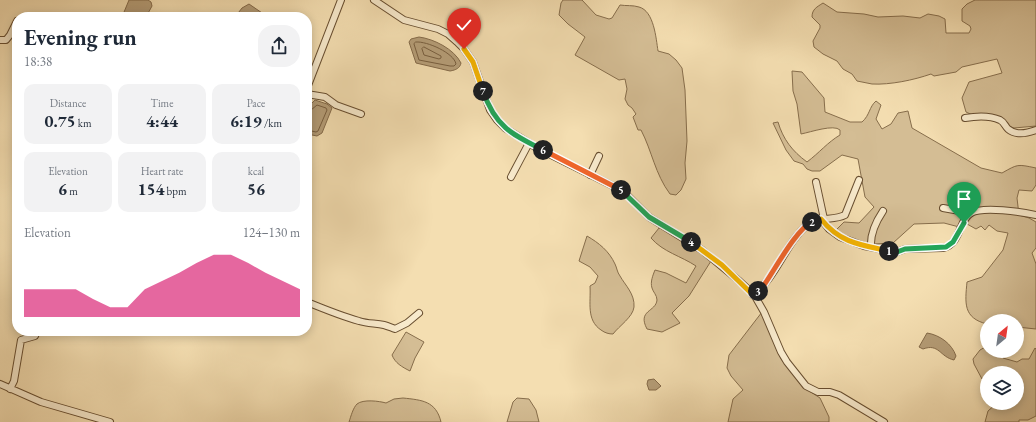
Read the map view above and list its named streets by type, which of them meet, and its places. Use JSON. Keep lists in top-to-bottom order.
{
  "north": "top right",
  "page": {
    "heading": ["Evening run", "18:38"],
    "stats": [
      ["Distance", "0.75 km"],
      ["Time", "4:44"],
      ["Pace", "6:19 /km"],
      ["Elevation", "6 m"],
      ["Heart rate", "154 bpm"],
      ["kcal", "56"]
    ],
    "pins": [
      "7",
      "6",
      "5",
      "2",
      "4",
      "1",
      "3"
    ],
    "chart": ["Elevation", "124–130 m"]
  }
}
